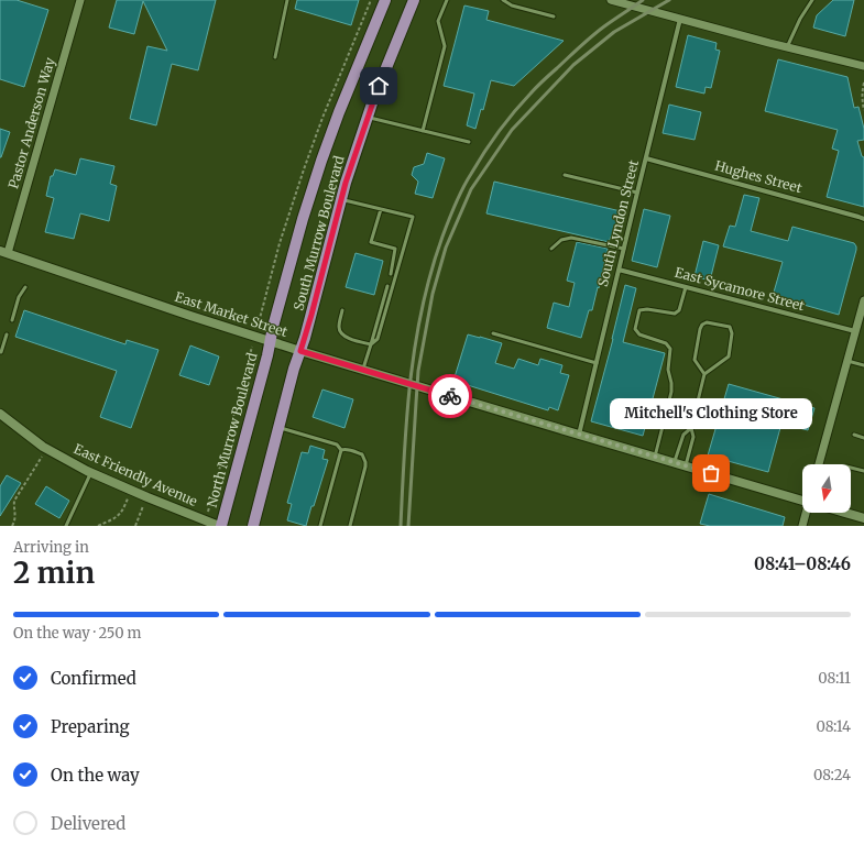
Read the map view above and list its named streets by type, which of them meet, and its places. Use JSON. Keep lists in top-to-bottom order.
{
  "streets": {
    "main road": [
      "South Murrow Boulevard",
      "East Market Street",
      "North Murrow Boulevard",
      "East Friendly Avenue"
    ],
    "street": [
      "Pastor Anderson Way",
      "Hughes Street",
      "South Lyndon Street",
      "East Sycamore Street"
    ]
  },
  "crossings": [
    ["Pastor Anderson Way", "East Market Street"],
    ["Hughes Street", "South Lyndon Street"],
    ["South Lyndon Street", "East Sycamore Street"],
    ["South Lyndon Street", "East Market Street"],
    ["South Murrow Boulevard", "East Market Street"],
    ["South Murrow Boulevard", "North Murrow Boulevard"],
    ["East Market Street", "North Murrow Boulevard"],
    ["North Murrow Boulevard", "East Friendly Avenue"]
  ],
  "places": ["Mitchell's Clothing Store"],
  "north": "bottom",
  "page": {
    "bubble": "Mitchell's Clothing Store",
    "heading": ["2 min", "Arriving in", "08:41–08:46"],
    "bar": "On the way · 250 m",
    "list": [
      ["Confirmed", "08:11"],
      ["Preparing", "08:14"],
      ["On the way", "08:24"],
      "Delivered"
    ]
  }
}
